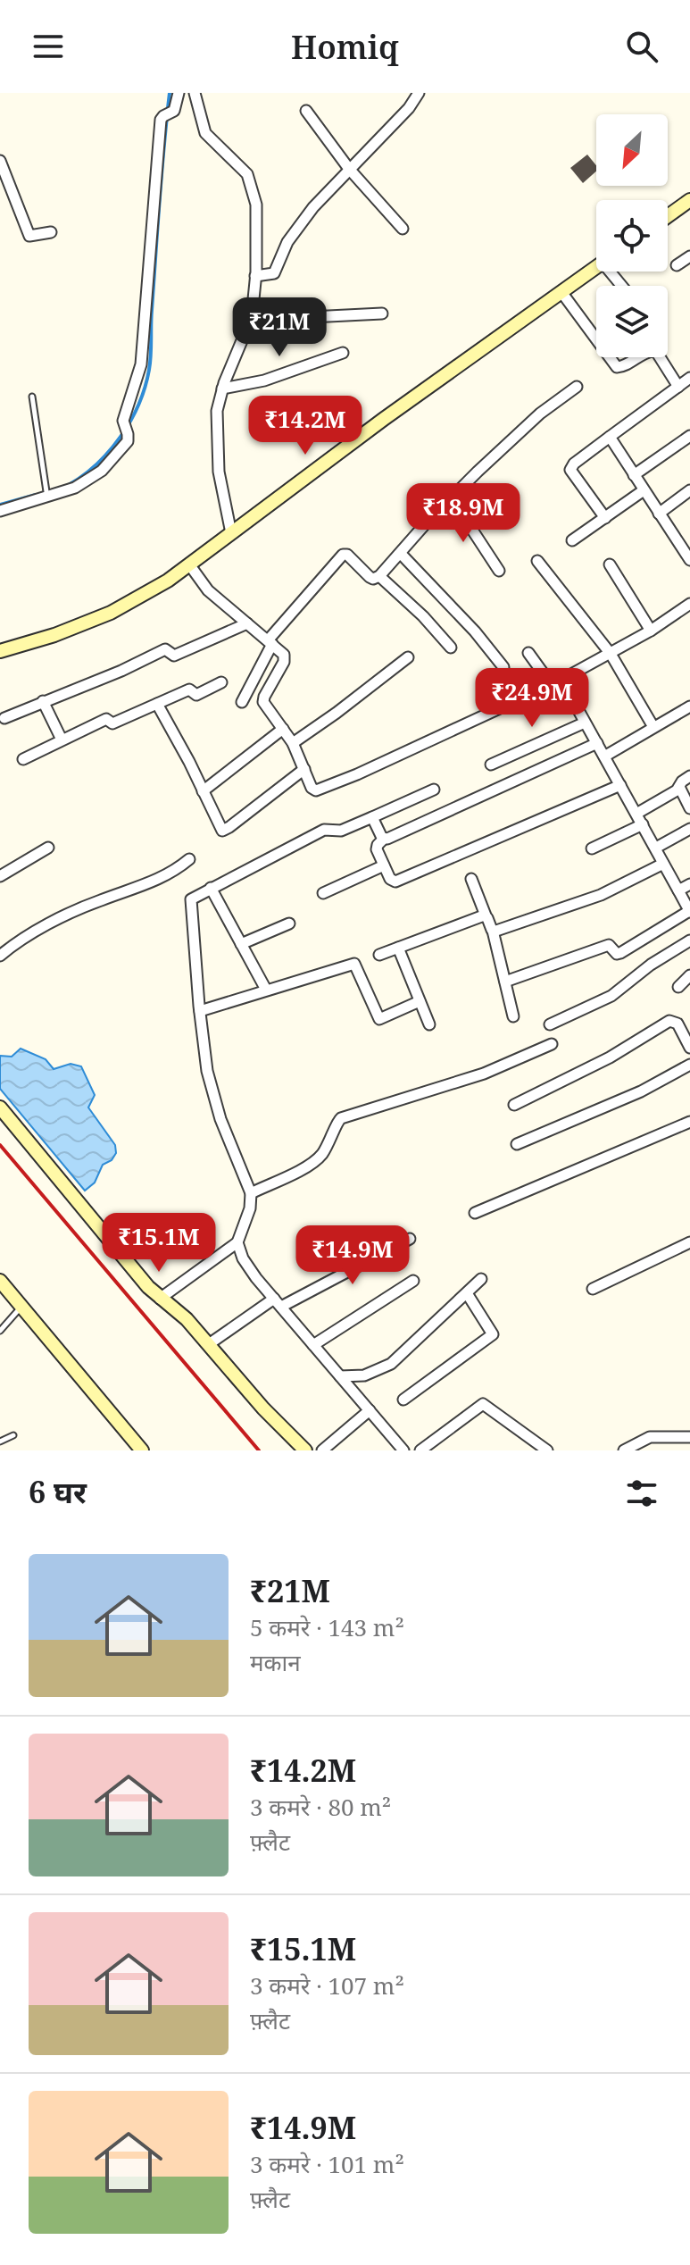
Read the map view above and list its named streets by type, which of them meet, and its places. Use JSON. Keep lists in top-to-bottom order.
{
  "north": "bottom left",
  "page": {
    "header": "Homiq",
    "price": [
      "₹21M",
      "₹14.2M",
      "₹18.9M",
      "₹24.9M",
      "₹15.1M",
      "₹14.9M"
    ],
    "heading": "6 घर",
    "list": [
      {
        "name": "₹21M",
        "note": "5 कमरे · 143 m² · मकान"
      },
      {
        "name": "₹14.2M",
        "note": "3 कमरे · 80 m² · फ़्लैट"
      },
      {
        "name": "₹15.1M",
        "note": "3 कमरे · 107 m² · फ़्लैट"
      },
      {
        "name": "₹14.9M",
        "note": "3 कमरे · 101 m² · फ़्लैट"
      }
    ]
  }
}
